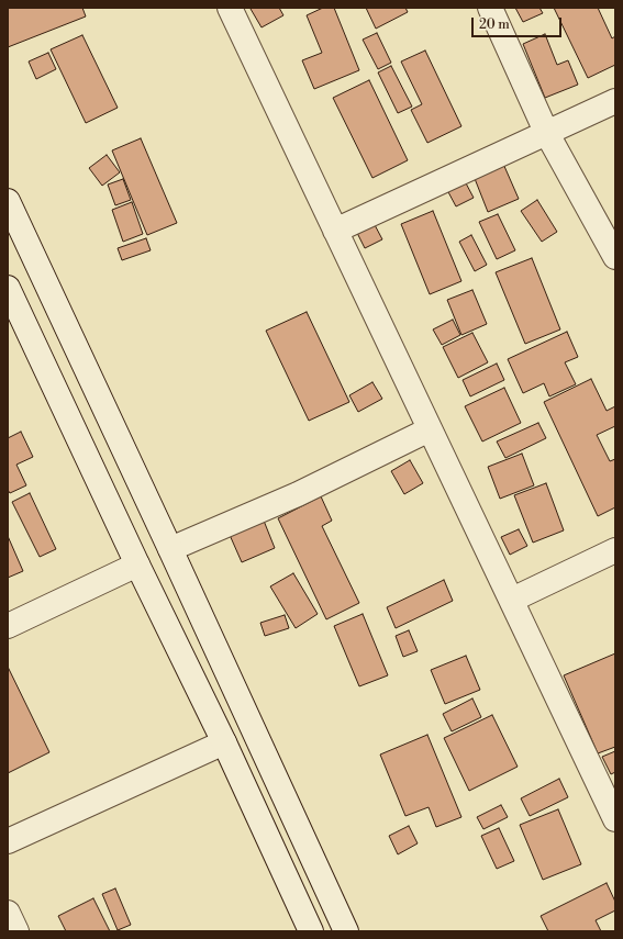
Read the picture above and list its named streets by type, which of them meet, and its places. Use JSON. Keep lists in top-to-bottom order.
{
  "scale_bar": "20 m"
}
